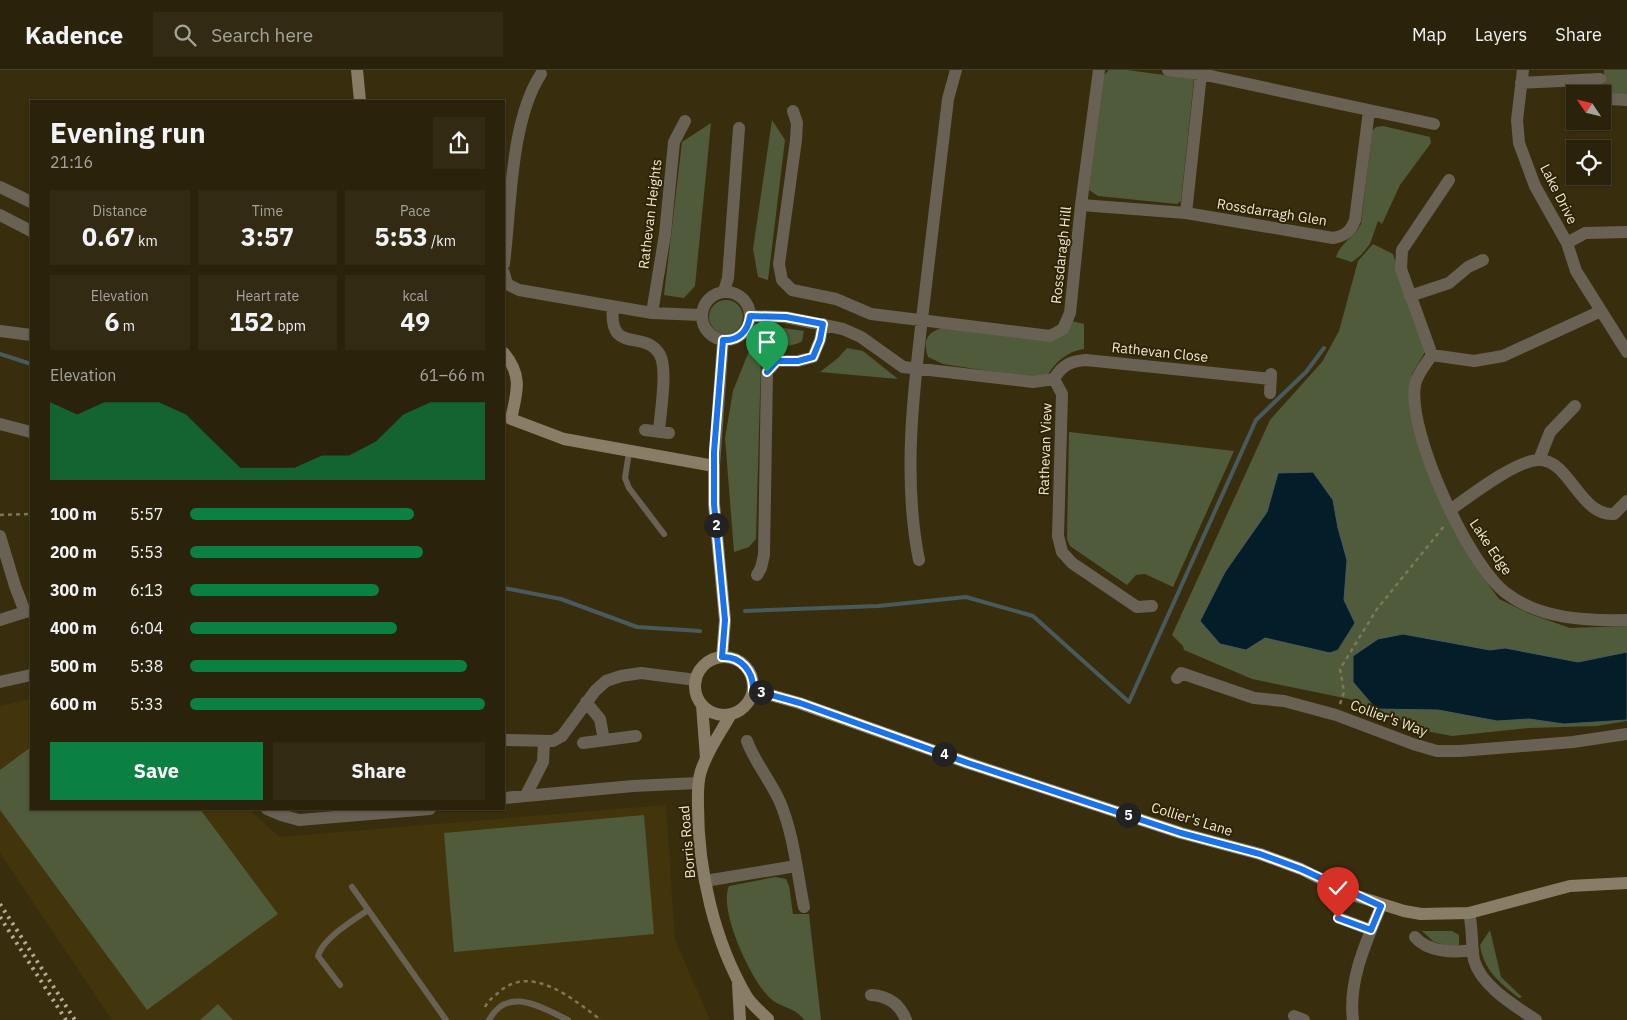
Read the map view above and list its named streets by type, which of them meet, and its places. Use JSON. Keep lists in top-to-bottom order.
{
  "streets": {
    "street": [
      "Lake Drive",
      "Rossdarragh Glen",
      "Rathevan Heights",
      "Rossdaragh Hill",
      "Rathevan Close",
      "Rathevan View",
      "Lake Edge",
      "Collier's Way",
      "Collier's Lane",
      "Borris Road"
    ]
  },
  "crossings": [
    ["Rossdarragh Glen", "Rossdaragh Hill"],
    ["Rathevan Close", "Rathevan View"],
    ["Collier's Lane", "Borris Road"]
  ],
  "north": "top left",
  "page": {
    "header": "Kadence",
    "search": "Search here",
    "nav": ["Map", "Layers", "Share"],
    "heading": ["Evening run", "21:16"],
    "stats": [
      ["Distance", "0.67 km"],
      ["Time", "3:57"],
      ["Pace", "5:53 /km"],
      ["Elevation", "6 m"],
      ["Heart rate", "152 bpm"],
      ["kcal", "49"]
    ],
    "chart": ["Elevation", "61–66 m"],
    "list": [
      {
        "name": "100 m",
        "note": "5:57"
      },
      {
        "name": "200 m",
        "note": "5:53"
      },
      {
        "name": "300 m",
        "note": "6:13"
      },
      {
        "name": "400 m",
        "note": "6:04"
      },
      {
        "name": "500 m",
        "note": "5:38"
      },
      {
        "name": "600 m",
        "note": "5:33"
      }
    ],
    "pins": [
      "2",
      "3",
      "4",
      "5"
    ],
    "buttons": ["Save", "Share"]
  }
}
